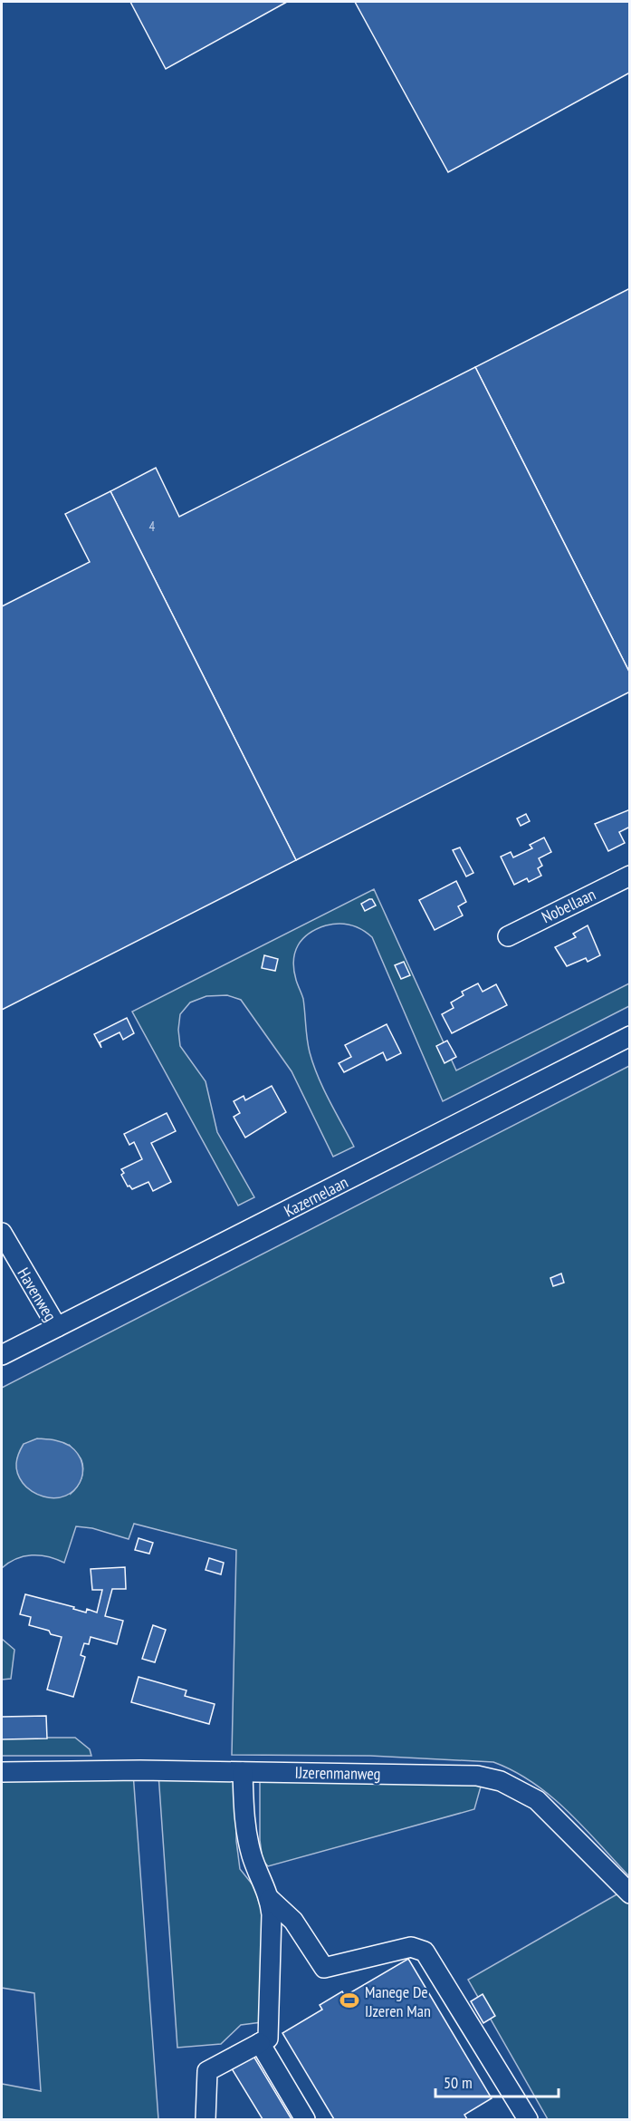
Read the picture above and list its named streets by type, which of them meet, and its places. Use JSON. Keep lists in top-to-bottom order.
{
  "streets": {
    "street": [
      "Nobellaan",
      "Kazernelaan",
      "Havenweg",
      "IJzerenmanweg"
    ]
  },
  "crossings": [
    ["Kazernelaan", "Havenweg"]
  ],
  "places": {
    "sports": ["Manege De IJzeren Man"]
  },
  "house_numbers": ["4"],
  "scale_bar": "50 m"
}
